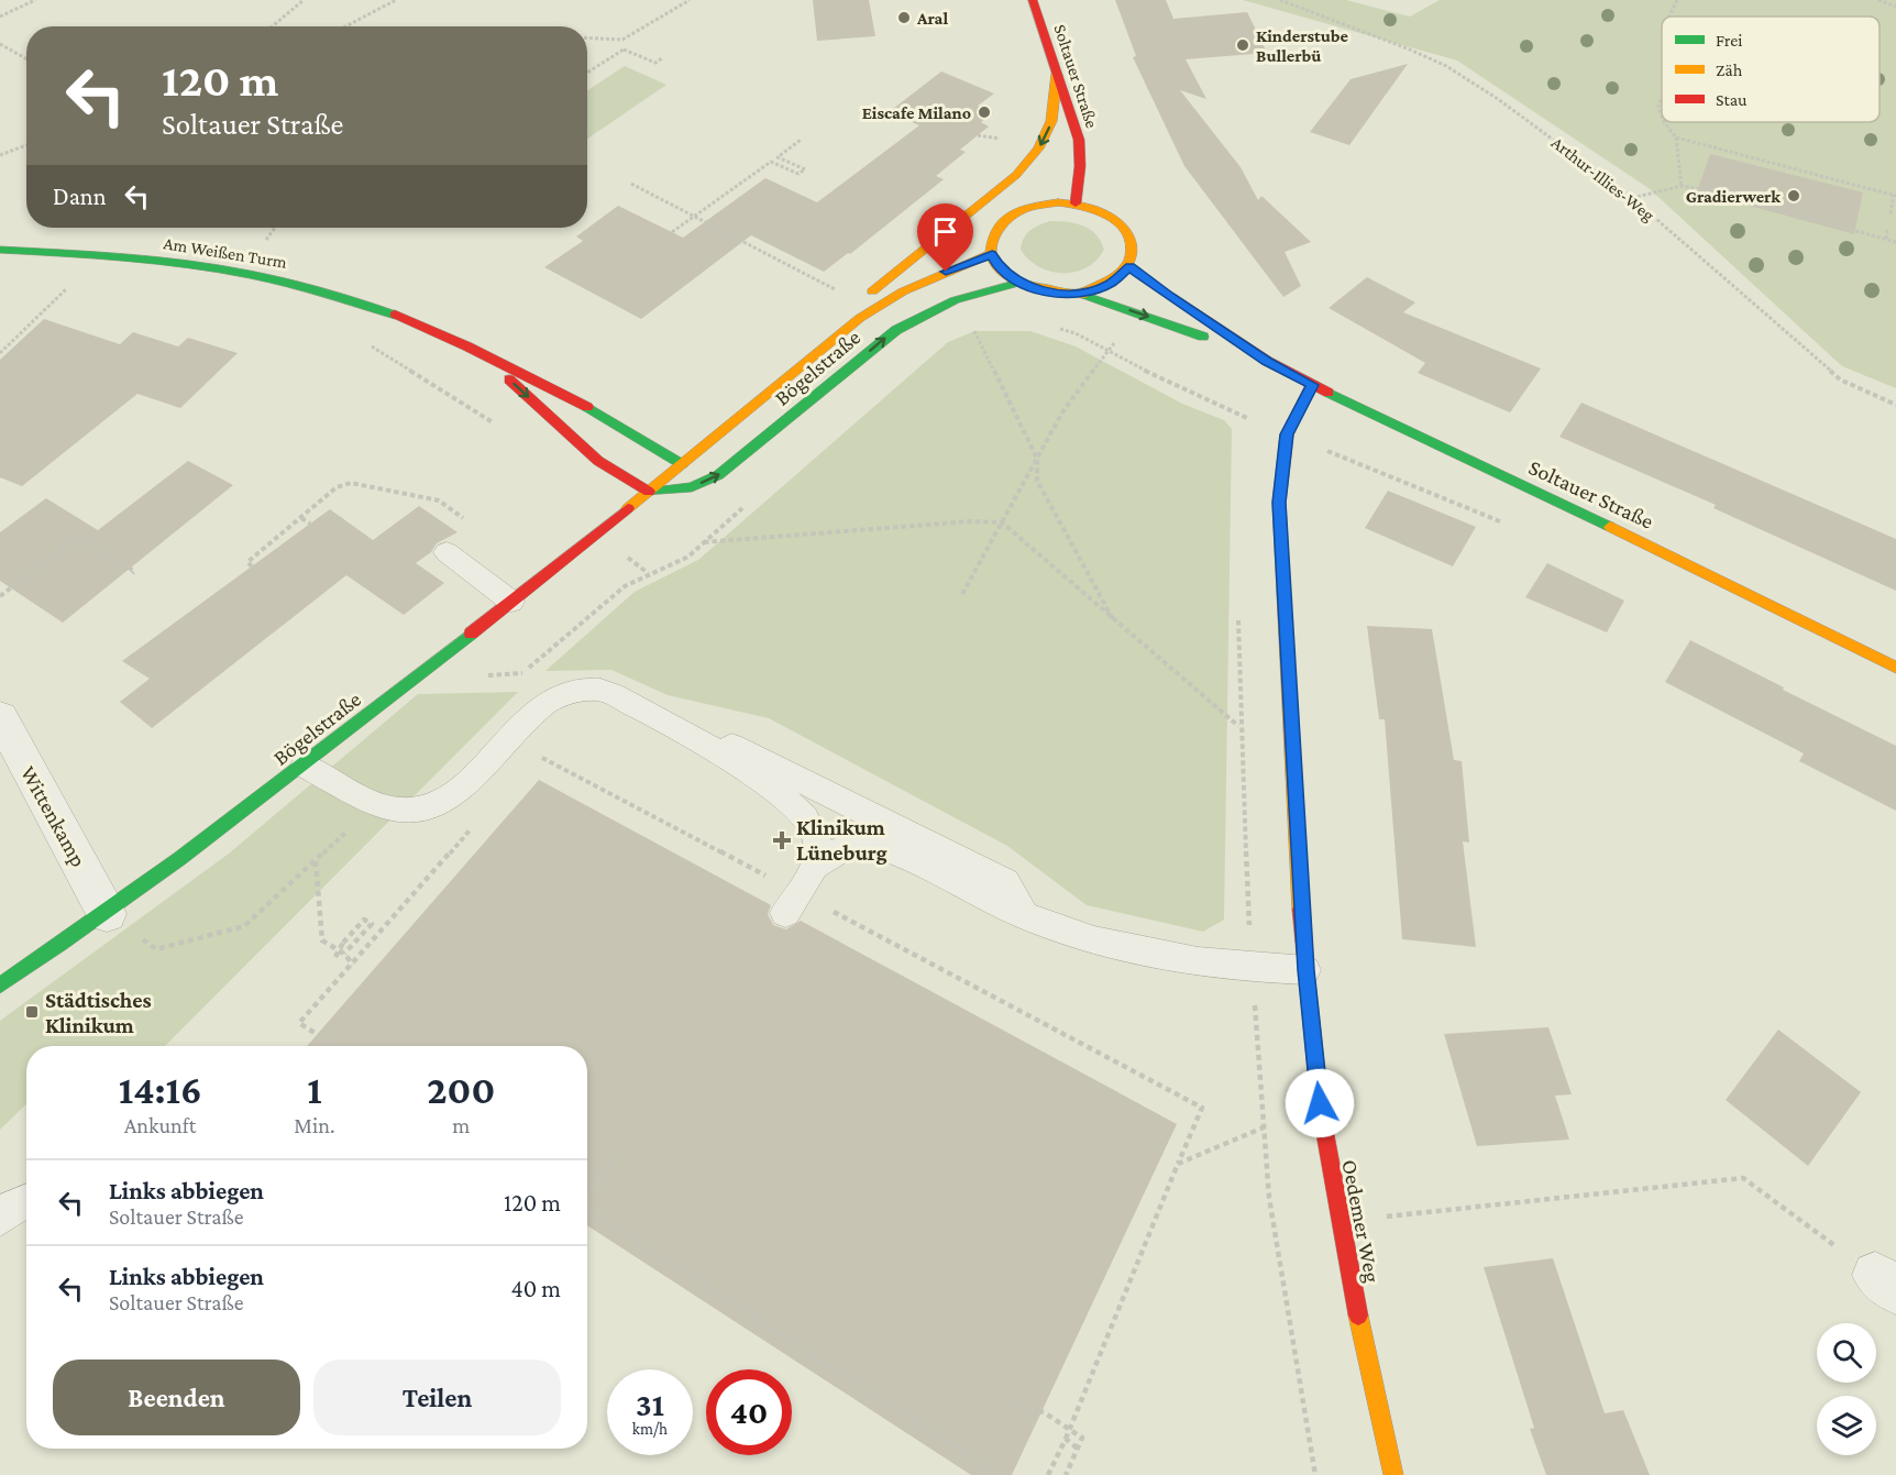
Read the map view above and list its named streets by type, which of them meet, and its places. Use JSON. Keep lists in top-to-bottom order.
{
  "streets": {
    "main road": [
      "Soltauer Straße",
      "Am Weißen Turm",
      "Bögelstraße",
      "Oedemer Weg"
    ],
    "street": ["Wittenkamp"],
    "path": ["Arthur-Illies-Weg"]
  },
  "crossings": [
    ["Soltauer Straße", "Bögelstraße"],
    ["Soltauer Straße", "Oedemer Weg"],
    ["Am Weißen Turm", "Bögelstraße"],
    ["Bögelstraße", "Wittenkamp"]
  ],
  "places": {
    "other": [
      "Aral",
      "Kinderstube Bullerbü",
      "Eiscafe Milano",
      "Gradierwerk"
    ],
    "health": ["Klinikum Lüneburg"],
    "transit": ["Städtisches Klinikum"]
  },
  "legend": ["Frei", "Zäh", "Stau"],
  "page": {
    "turn": ["120 m", "Soltauer Straße"],
    "then": "Dann",
    "eta": [
      "14:16",
      "Ankunft",
      "1",
      "Min.",
      "200",
      "m"
    ],
    "list": [
      {
        "name": "Links abbiegen",
        "note": "Soltauer Straße",
        "value": "120 m"
      },
      {
        "name": "Links abbiegen",
        "note": "Soltauer Straße",
        "value": "40 m"
      }
    ],
    "buttons": ["Beenden", "Teilen"],
    "speed": "31 km/h",
    "limit": "40"
  }
}
